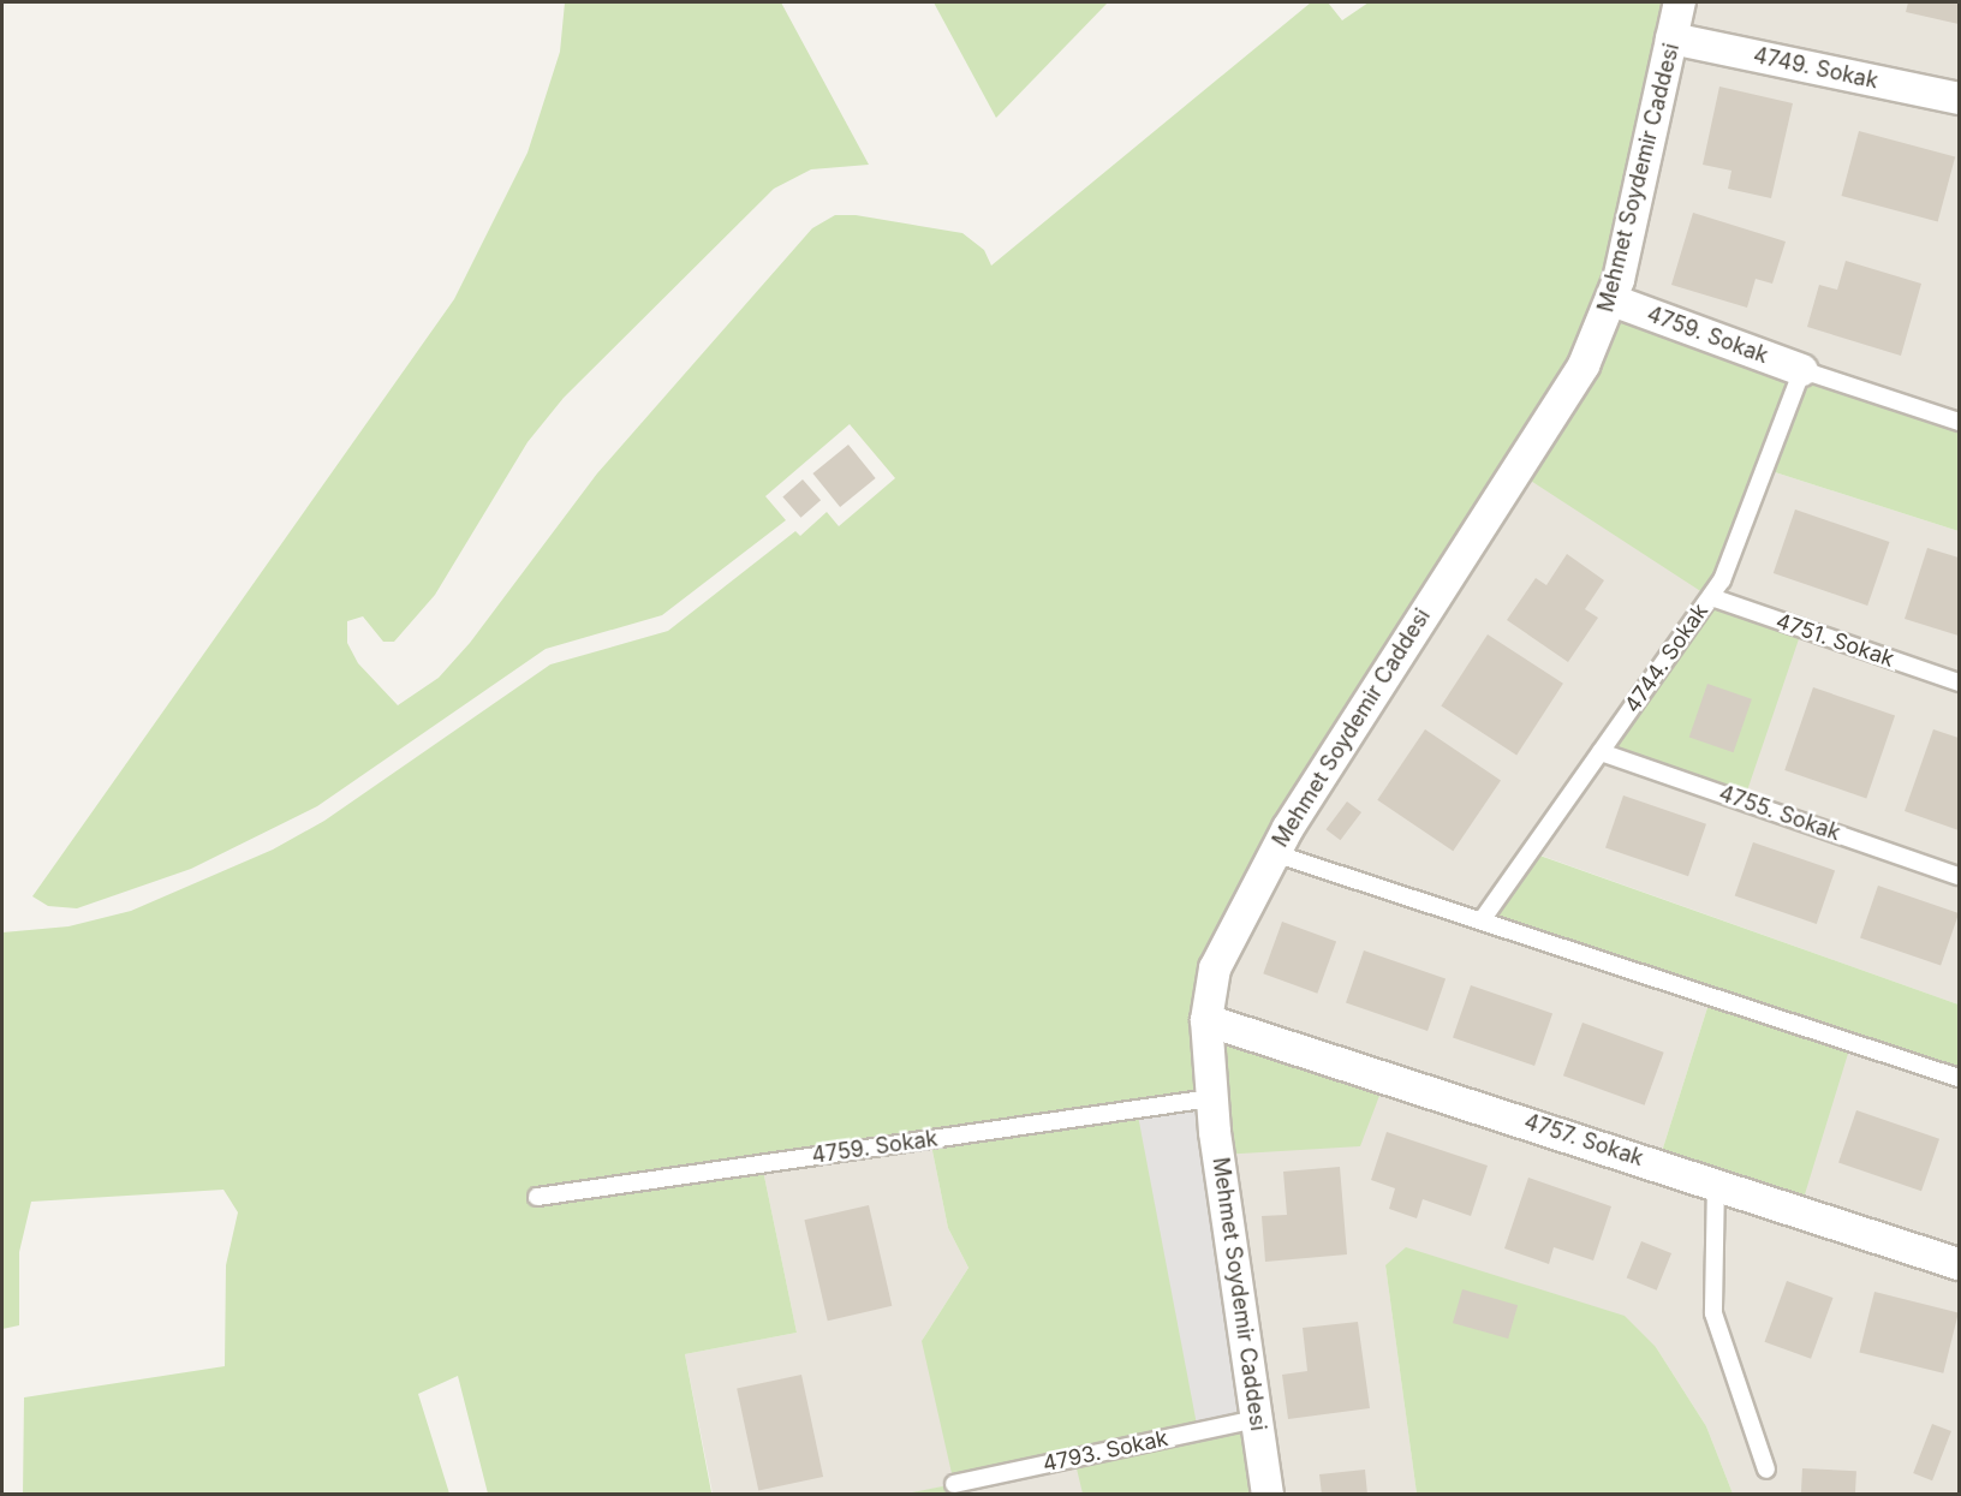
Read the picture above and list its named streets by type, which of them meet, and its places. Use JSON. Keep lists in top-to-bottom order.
{
  "streets": {
    "street": [
      "4749. Sokak",
      "Mehmet Soydemir Caddesi",
      "4759. Sokak",
      "4757. Sokak"
    ],
    "lane": [
      "4751. Sokak",
      "4744. Sokak",
      "4755. Sokak",
      "4793. Sokak"
    ]
  },
  "crossings": [
    ["4749. Sokak", "Mehmet Soydemir Caddesi"],
    ["Mehmet Soydemir Caddesi", "4759. Sokak"],
    ["Mehmet Soydemir Caddesi", "4757. Sokak"],
    ["Mehmet Soydemir Caddesi", "4793. Sokak"],
    ["4759. Sokak", "4744. Sokak"],
    ["4751. Sokak", "4744. Sokak"],
    ["4744. Sokak", "4755. Sokak"]
  ]
}
